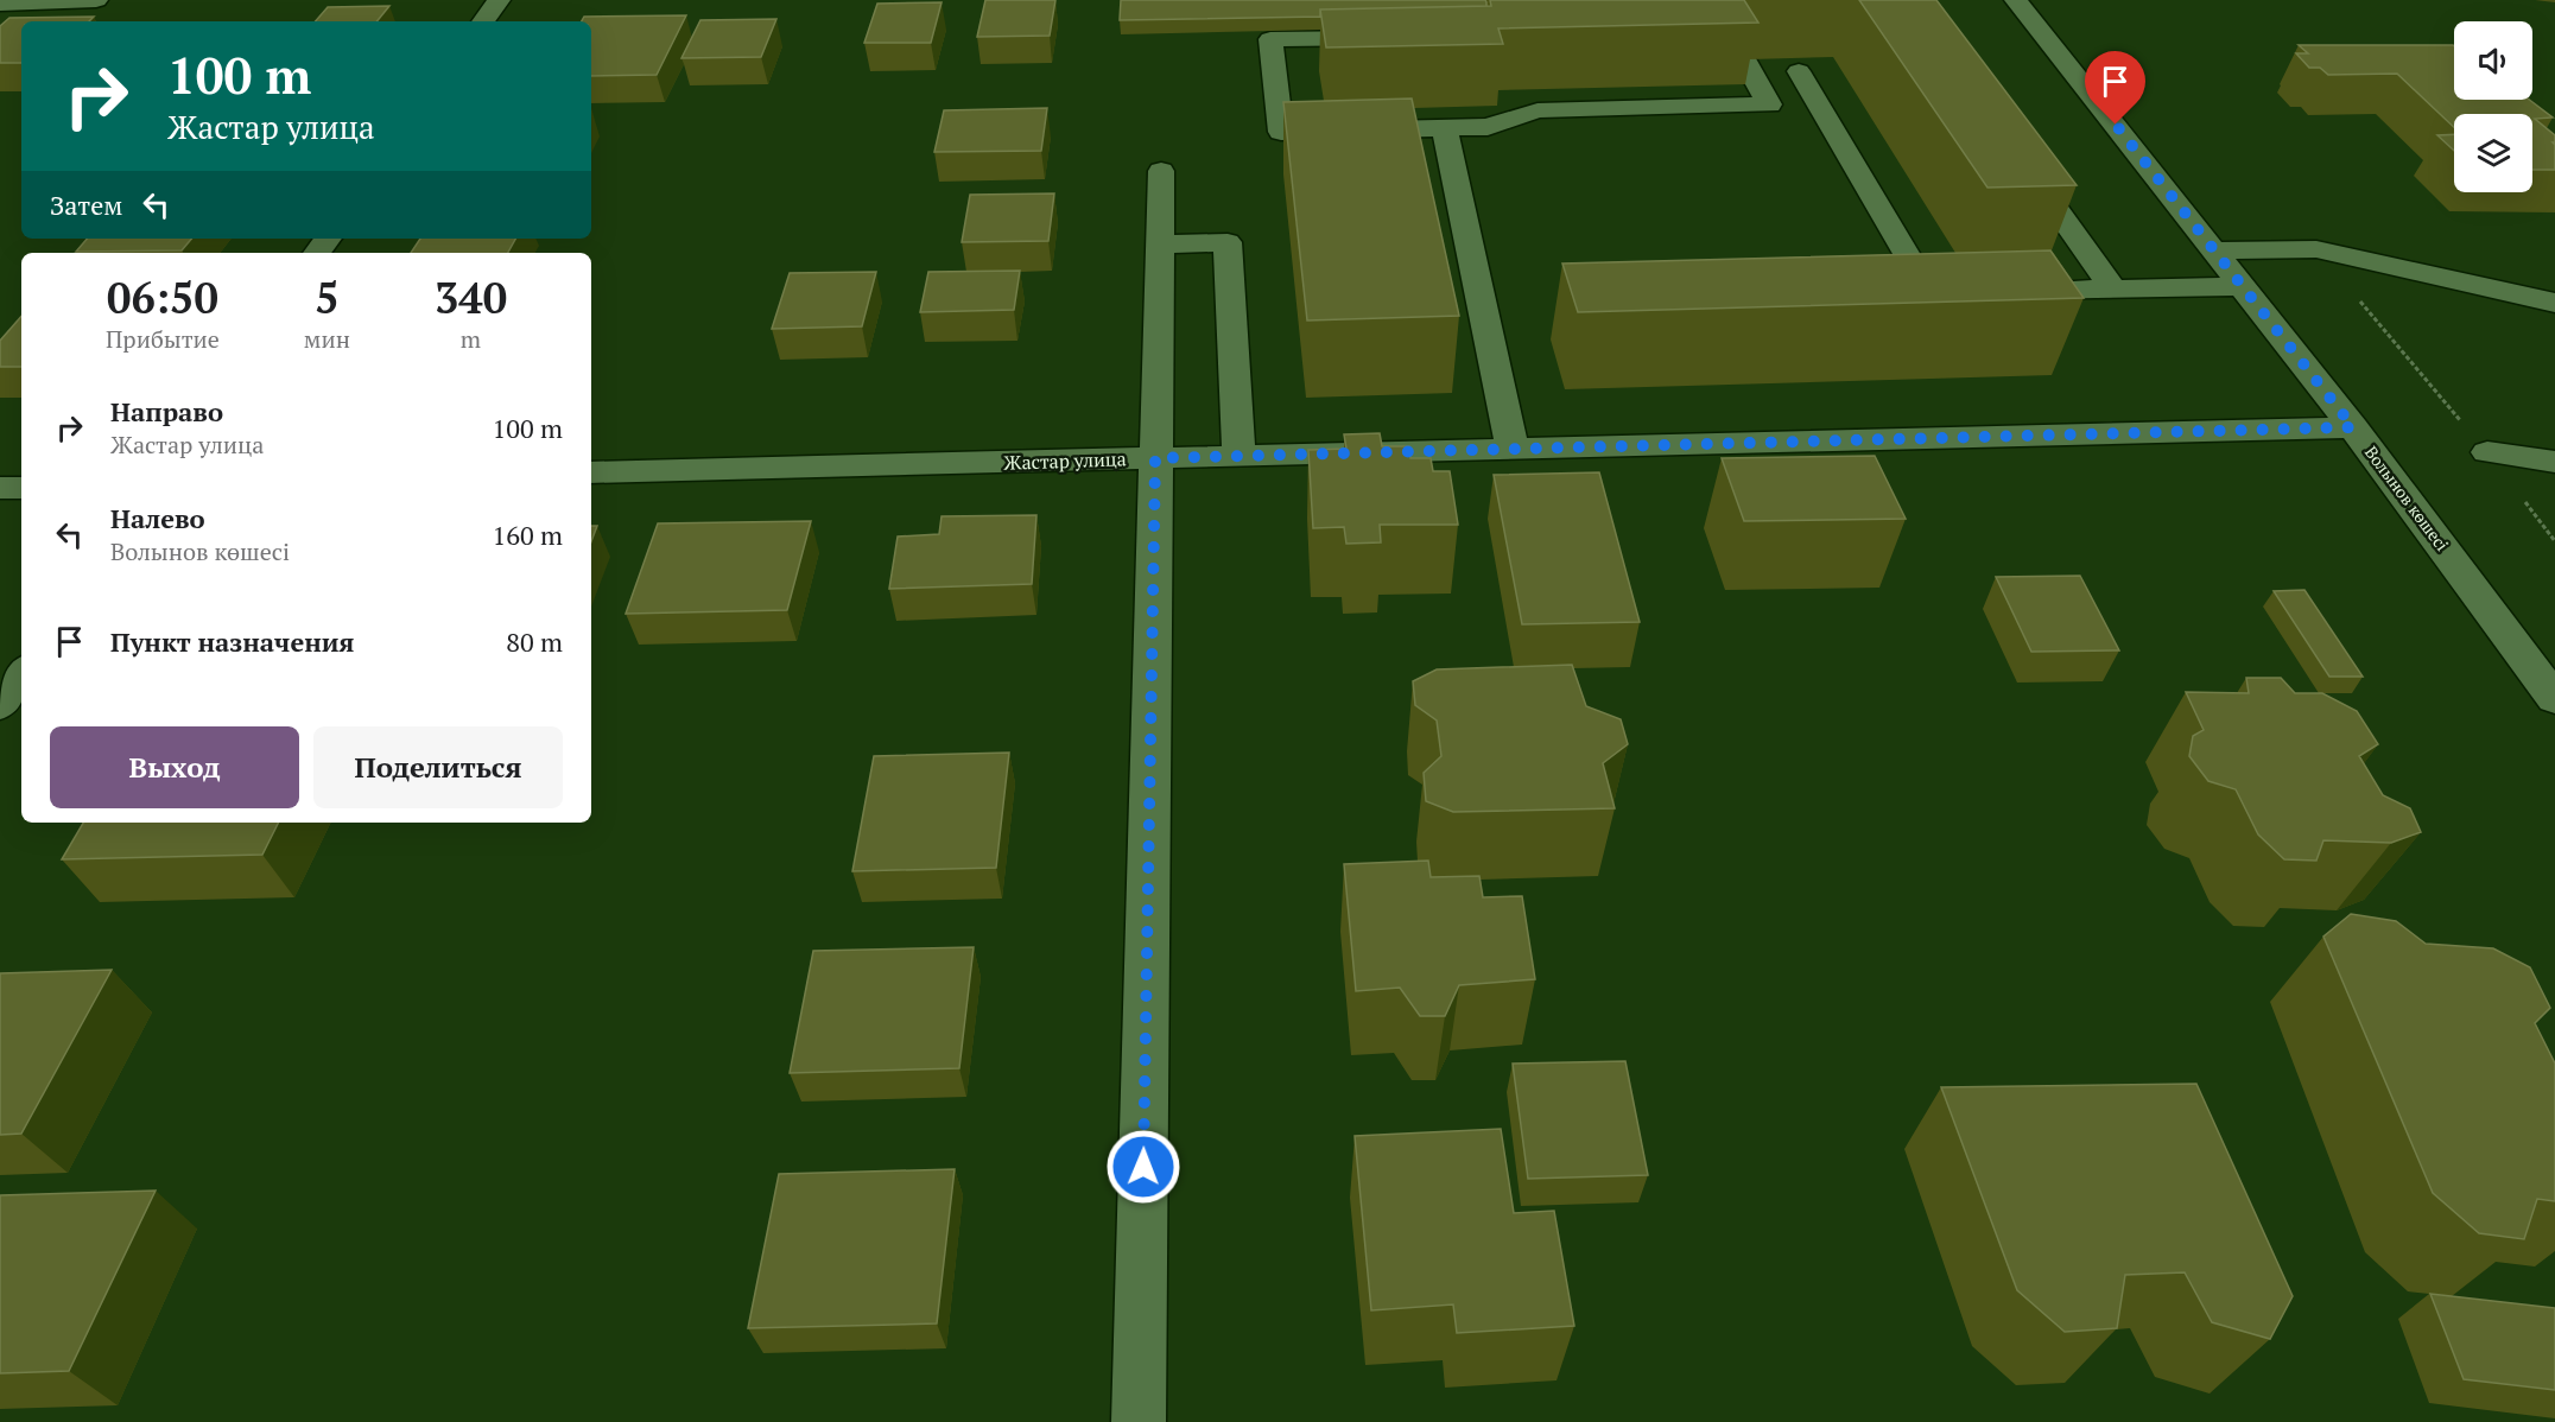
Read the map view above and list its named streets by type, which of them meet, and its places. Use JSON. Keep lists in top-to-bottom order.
{
  "streets": {
    "street": ["Жастар улица", "Волынов көшесі"]
  },
  "crossings": [
    ["Жастар улица", "Волынов көшесі"]
  ],
  "page": {
    "turn": ["100 m", "Жастар улица"],
    "then": "Затем",
    "eta": [
      "06:50",
      "Прибытие",
      "5",
      "мин",
      "340",
      "m"
    ],
    "list": [
      {
        "name": "Направо",
        "note": "Жастар улица",
        "value": "100 m"
      },
      {
        "name": "Налево",
        "note": "Волынов көшесі",
        "value": "160 m"
      },
      {
        "name": "Пункт назначения",
        "value": "80 m"
      }
    ],
    "buttons": ["Выход", "Поделиться"]
  }
}
